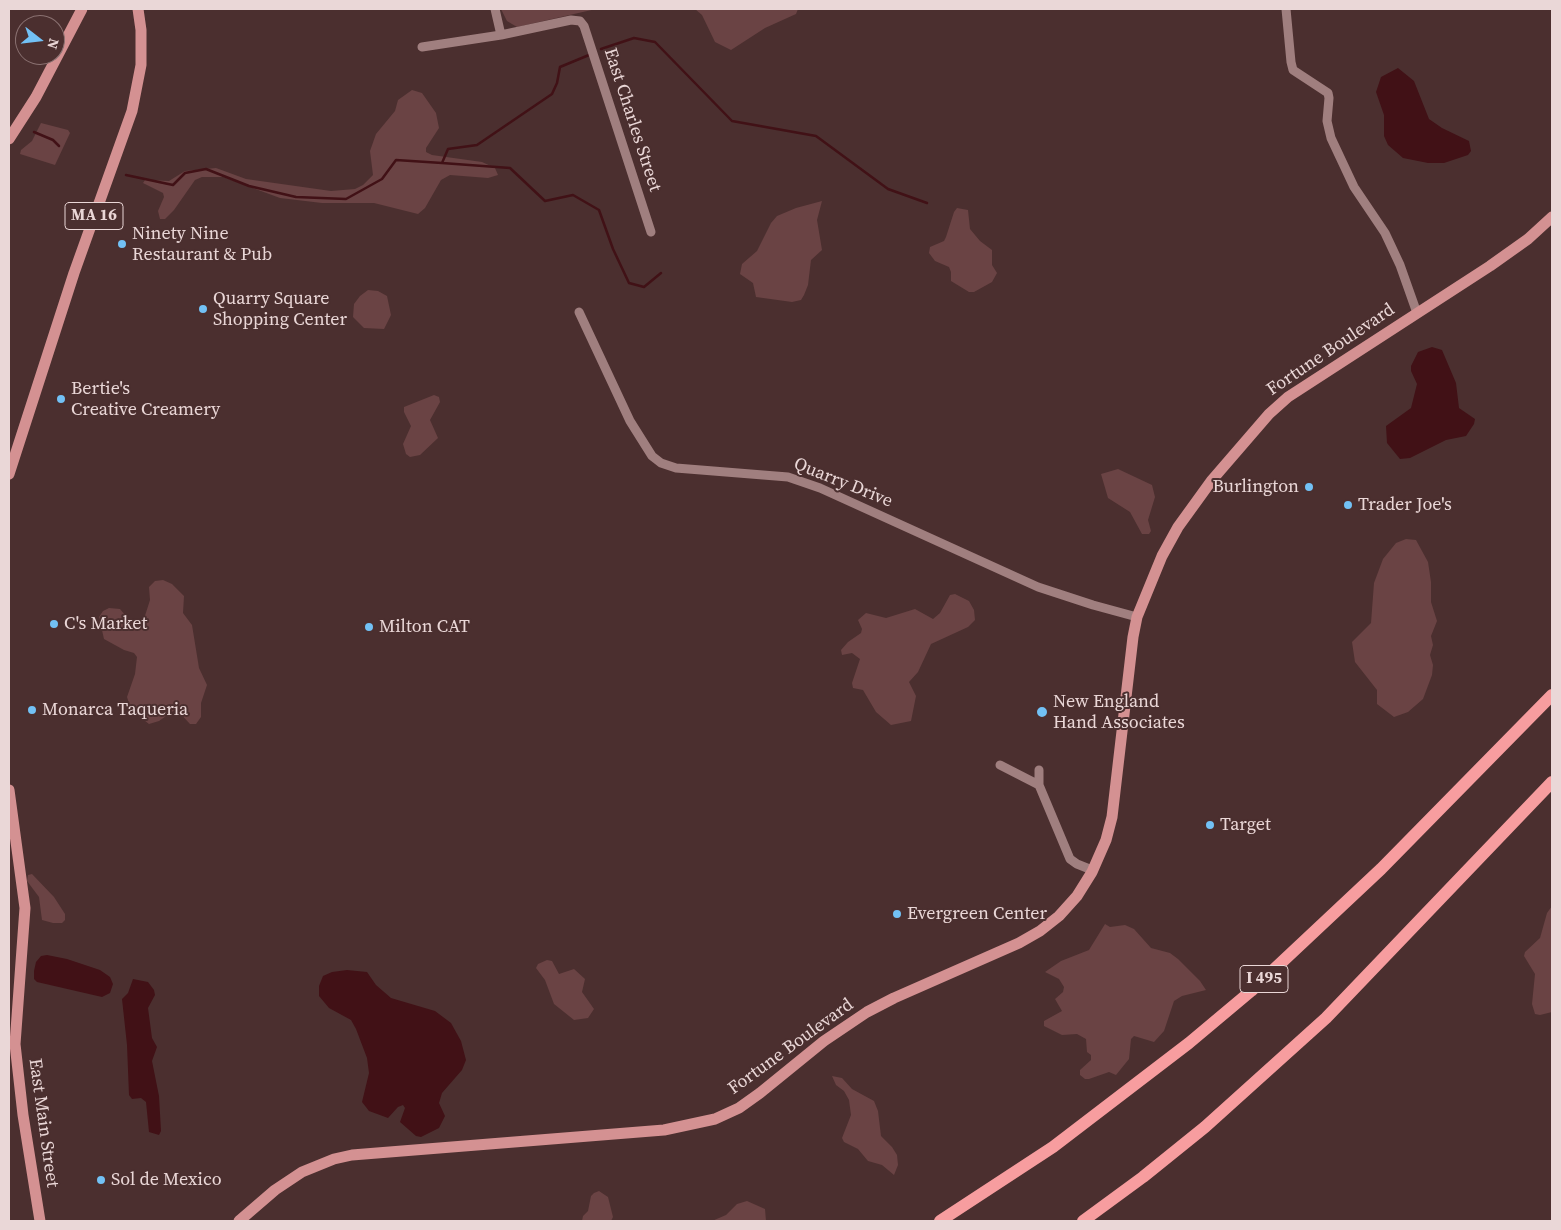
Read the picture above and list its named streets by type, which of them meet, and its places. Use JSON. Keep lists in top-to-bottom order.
{
  "streets": {
    "highway": ["I 495"],
    "main road": ["MA 16", "Fortune Boulevard", "East Main Street"],
    "street": ["East Charles Street", "Quarry Drive"]
  },
  "crossings": [
    ["Fortune Boulevard", "Quarry Drive"]
  ],
  "places": [
    "Ninety Nine Restaurant & Pub",
    "Quarry Square Shopping Center",
    "Bertie's Creative Creamery",
    "Burlington",
    "Trader Joe's",
    "C's Market",
    "Milton CAT",
    "Monarca Taqueria",
    "New England Hand Associates",
    "Target",
    "Evergreen Center",
    "Sol de Mexico"
  ],
  "north": "right"
}
